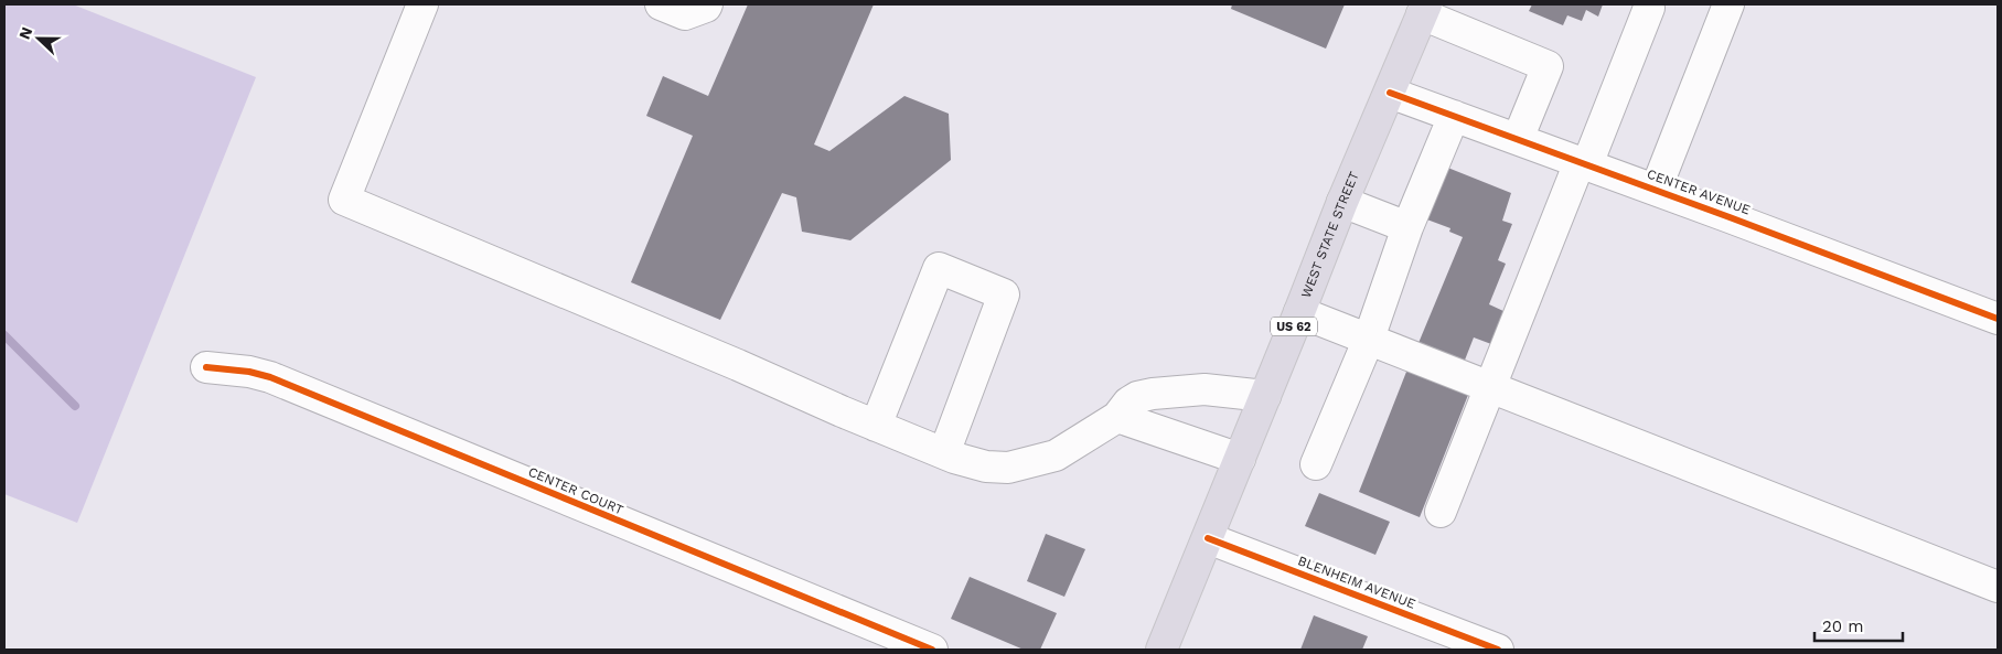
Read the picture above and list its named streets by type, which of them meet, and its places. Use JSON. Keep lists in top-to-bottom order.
{
  "streets": {
    "highway": ["WEST STATE STREET", "US 62"],
    "street": ["CENTER AVENUE", "CENTER COURT", "BLENHEIM AVENUE"]
  },
  "crossings": [
    ["CENTER AVENUE", "WEST STATE STREET"],
    ["WEST STATE STREET", "BLENHEIM AVENUE"]
  ],
  "scale_bar": "20 m",
  "north": "left"
}
